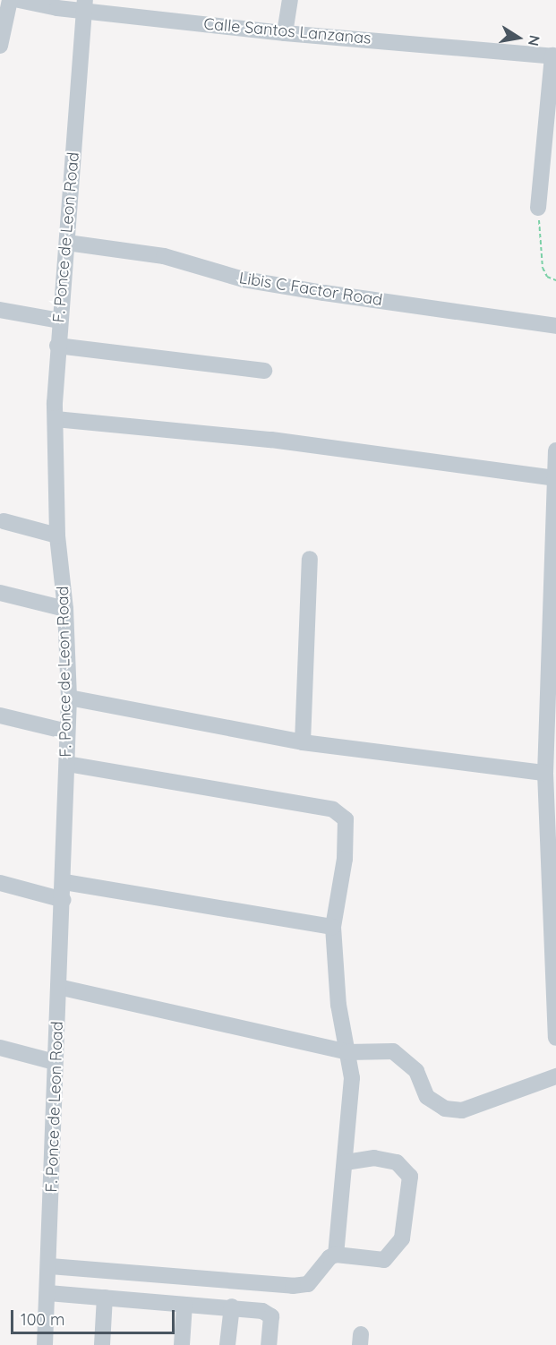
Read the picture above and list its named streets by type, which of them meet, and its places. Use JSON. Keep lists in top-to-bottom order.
{
  "streets": {
    "street": ["Calle Santos Lanzanas", "F. Ponce de Leon Road", "Libis C Factor Road"]
  },
  "crossings": [
    ["Calle Santos Lanzanas", "F. Ponce de Leon Road"],
    ["F. Ponce de Leon Road", "Libis C Factor Road"]
  ],
  "scale_bar": "100 m",
  "north": "right"
}
